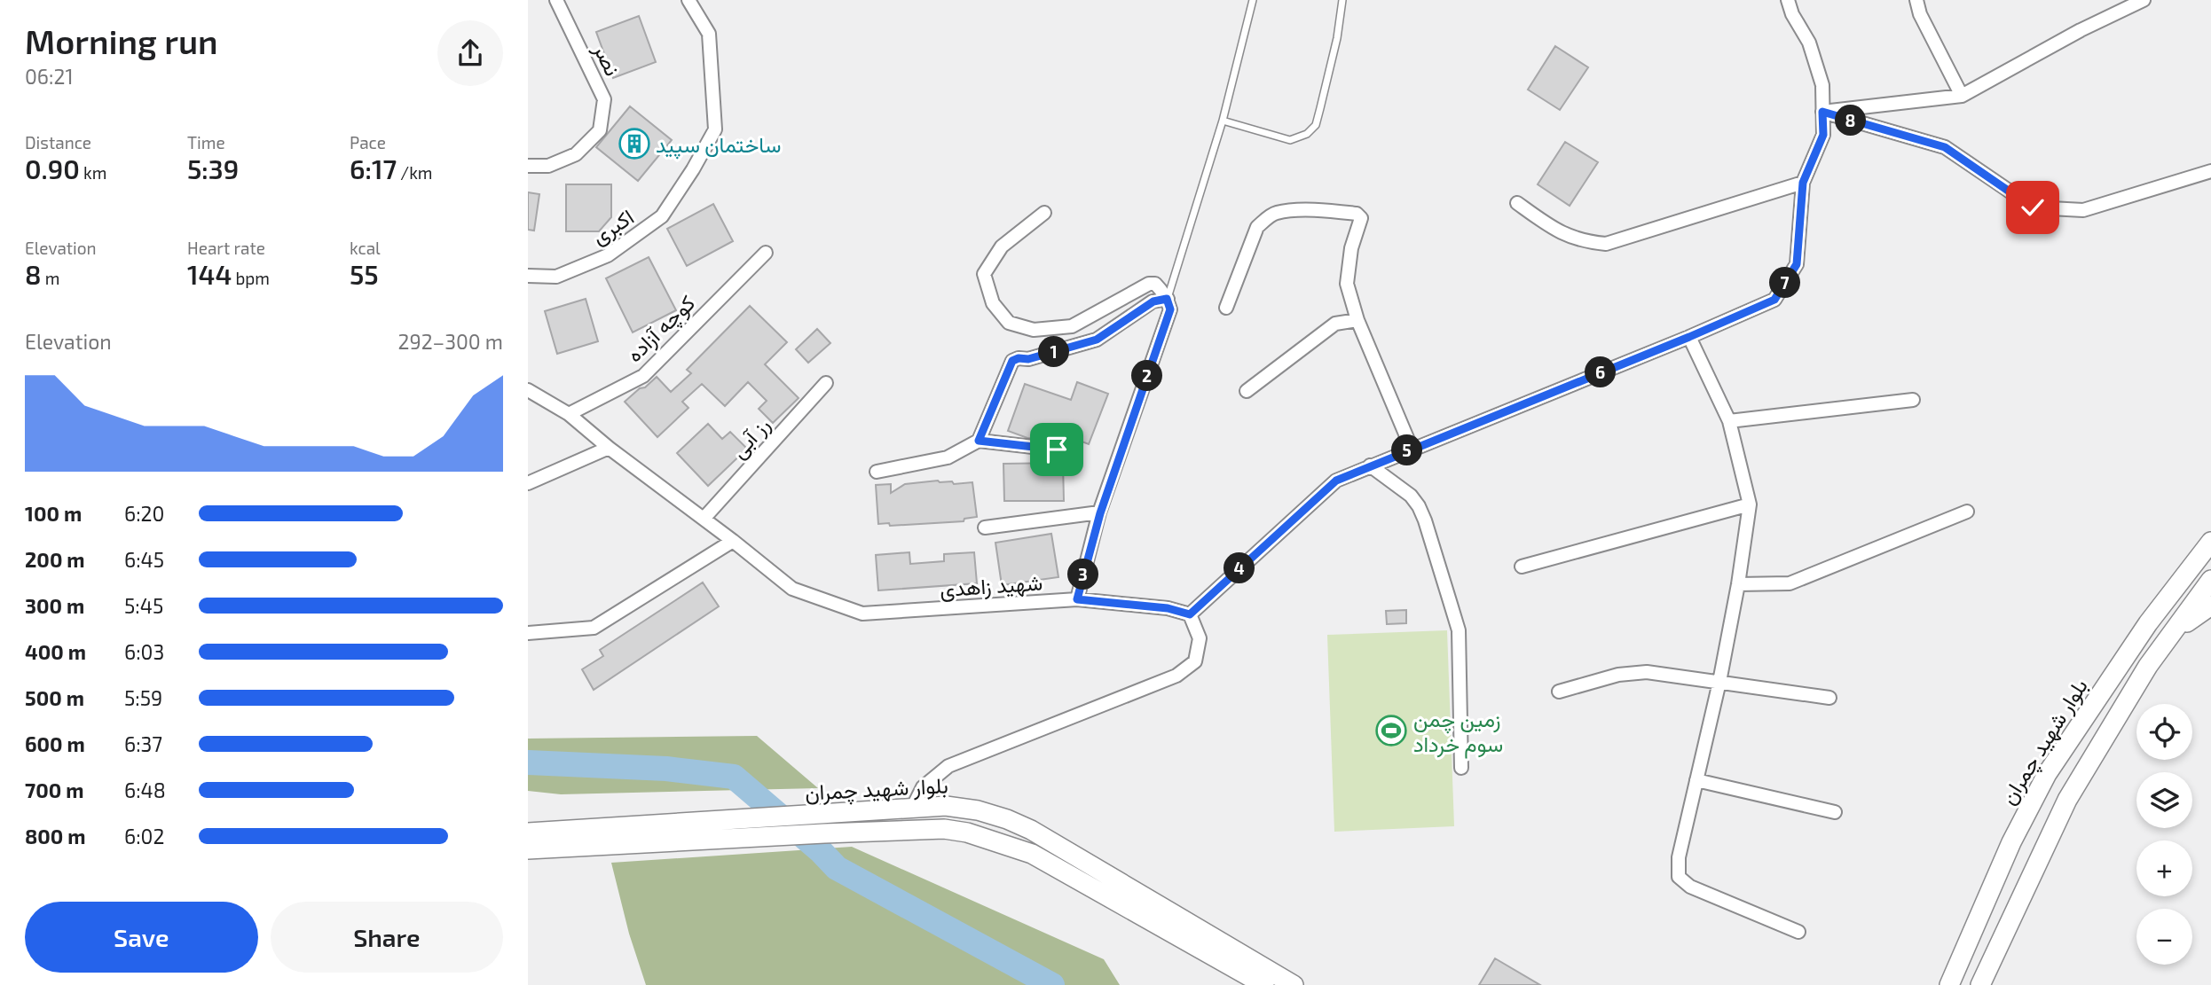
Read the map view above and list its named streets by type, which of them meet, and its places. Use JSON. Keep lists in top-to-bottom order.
{
  "streets": {
    "main road": ["بلوار شهید چمران"],
    "street": [
      "نصر",
      "اکبری",
      "کوچه آزاده",
      "رز آبی",
      "شهید زاهدی"
    ]
  },
  "crossings": [
    ["کوچه آزاده", "شهید زاهدی"],
    ["رز آبی", "شهید زاهدی"]
  ],
  "places": {
    "building": ["ساختمان سپید"],
    "sports": ["زمین چمن سوم خرداد"]
  },
  "page": {
    "heading": ["Morning run", "06:21"],
    "pins": [
      "8",
      "7",
      "1",
      "6",
      "2",
      "5",
      "4",
      "3"
    ],
    "stats": [
      ["Distance", "0.90 km"],
      ["Time", "5:39"],
      ["Pace", "6:17 /km"],
      ["Elevation", "8 m"],
      ["Heart rate", "144 bpm"],
      ["kcal", "55"]
    ],
    "chart": ["Elevation", "292–300 m"],
    "list": [
      {
        "name": "100 m",
        "note": "6:20"
      },
      {
        "name": "200 m",
        "note": "6:45"
      },
      {
        "name": "300 m",
        "note": "5:45"
      },
      {
        "name": "400 m",
        "note": "6:03"
      },
      {
        "name": "500 m",
        "note": "5:59"
      },
      {
        "name": "600 m",
        "note": "6:37"
      },
      {
        "name": "700 m",
        "note": "6:48"
      },
      {
        "name": "800 m",
        "note": "6:02"
      }
    ],
    "map_buttons": ["+", "−"],
    "buttons": ["Save", "Share"]
  }
}
